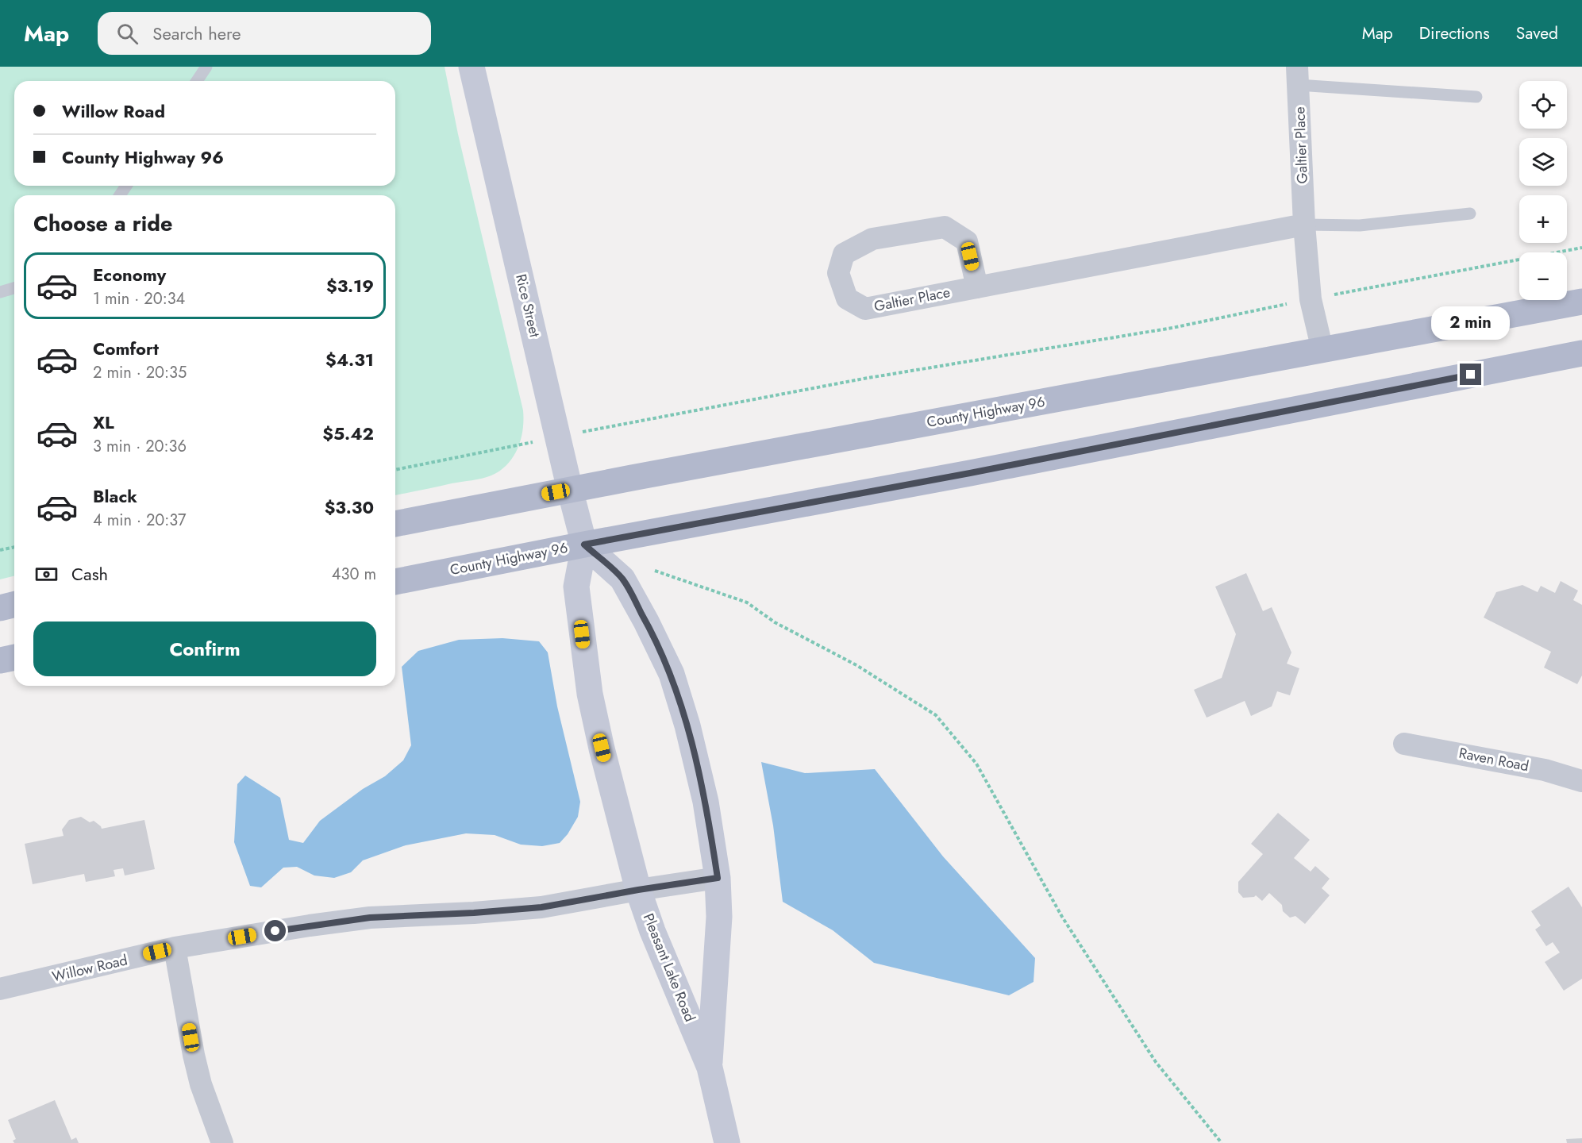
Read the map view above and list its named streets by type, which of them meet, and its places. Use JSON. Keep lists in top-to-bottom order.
{
  "streets": {
    "main road": ["County Highway 96"],
    "street": [
      "Galtier Place",
      "Rice Street",
      "Raven Road",
      "Pleasant Lake Road",
      "Willow Road"
    ]
  },
  "crossings": [
    ["Galtier Place", "County Highway 96"],
    ["Rice Street", "County Highway 96"],
    ["Rice Street", "Pleasant Lake Road"],
    ["County Highway 96", "Pleasant Lake Road"],
    ["Pleasant Lake Road", "Willow Road"]
  ],
  "page": {
    "header": "Map",
    "search": "Search here",
    "nav": ["Map", "Directions", "Saved"],
    "map_buttons": ["+", "−"],
    "banner": ["Willow Road", "County Highway 96"],
    "heading": "Choose a ride",
    "list": [
      {
        "name": "Economy",
        "note": "1 min · 20:34",
        "value": "$3.19"
      },
      {
        "name": "Comfort",
        "note": "2 min · 20:35",
        "value": "$4.31"
      },
      {
        "name": "XL",
        "note": "3 min · 20:36",
        "value": "$5.42"
      },
      {
        "name": "Black",
        "note": "4 min · 20:37",
        "value": "$3.30"
      }
    ],
    "bubble": "2 min",
    "pay": ["Cash", "430 m"],
    "buttons": "Confirm"
  }
}
